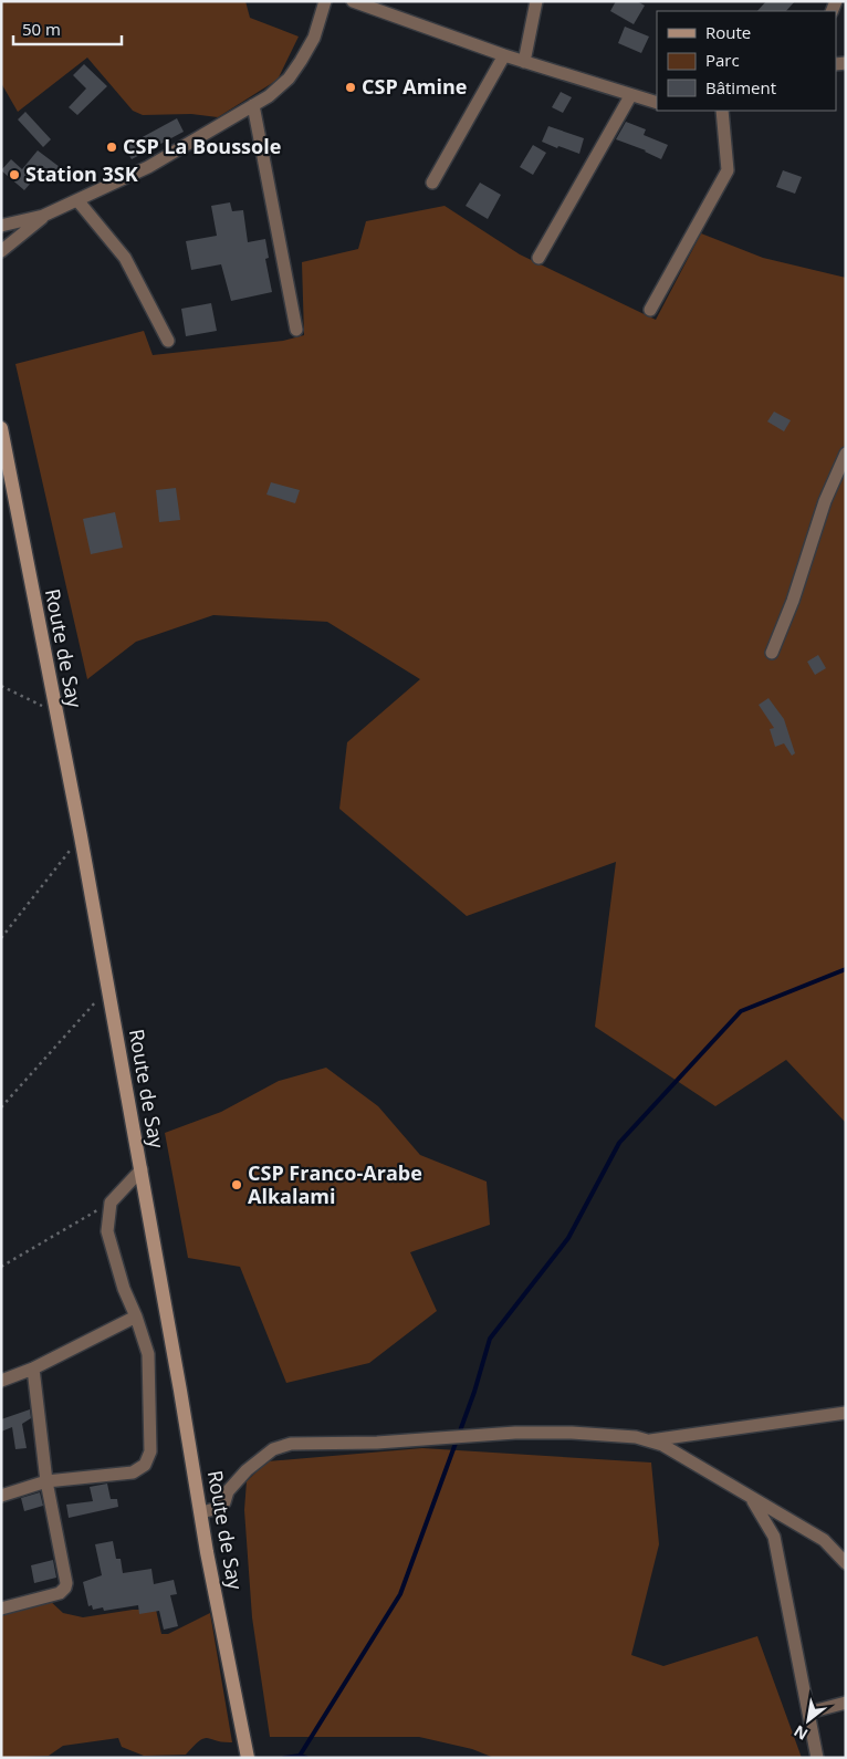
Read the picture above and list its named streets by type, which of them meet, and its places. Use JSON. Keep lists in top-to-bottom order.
{
  "streets": {
    "main road": ["Route de Say"]
  },
  "places": [
    "CSP Amine",
    "CSP La Boussole",
    "Station 3SK",
    "CSP Franco-Arabe Alkalami"
  ],
  "legend": ["Route", "Parc", "Bâtiment"],
  "scale_bar": "50 m",
  "north": "bottom left"
}
